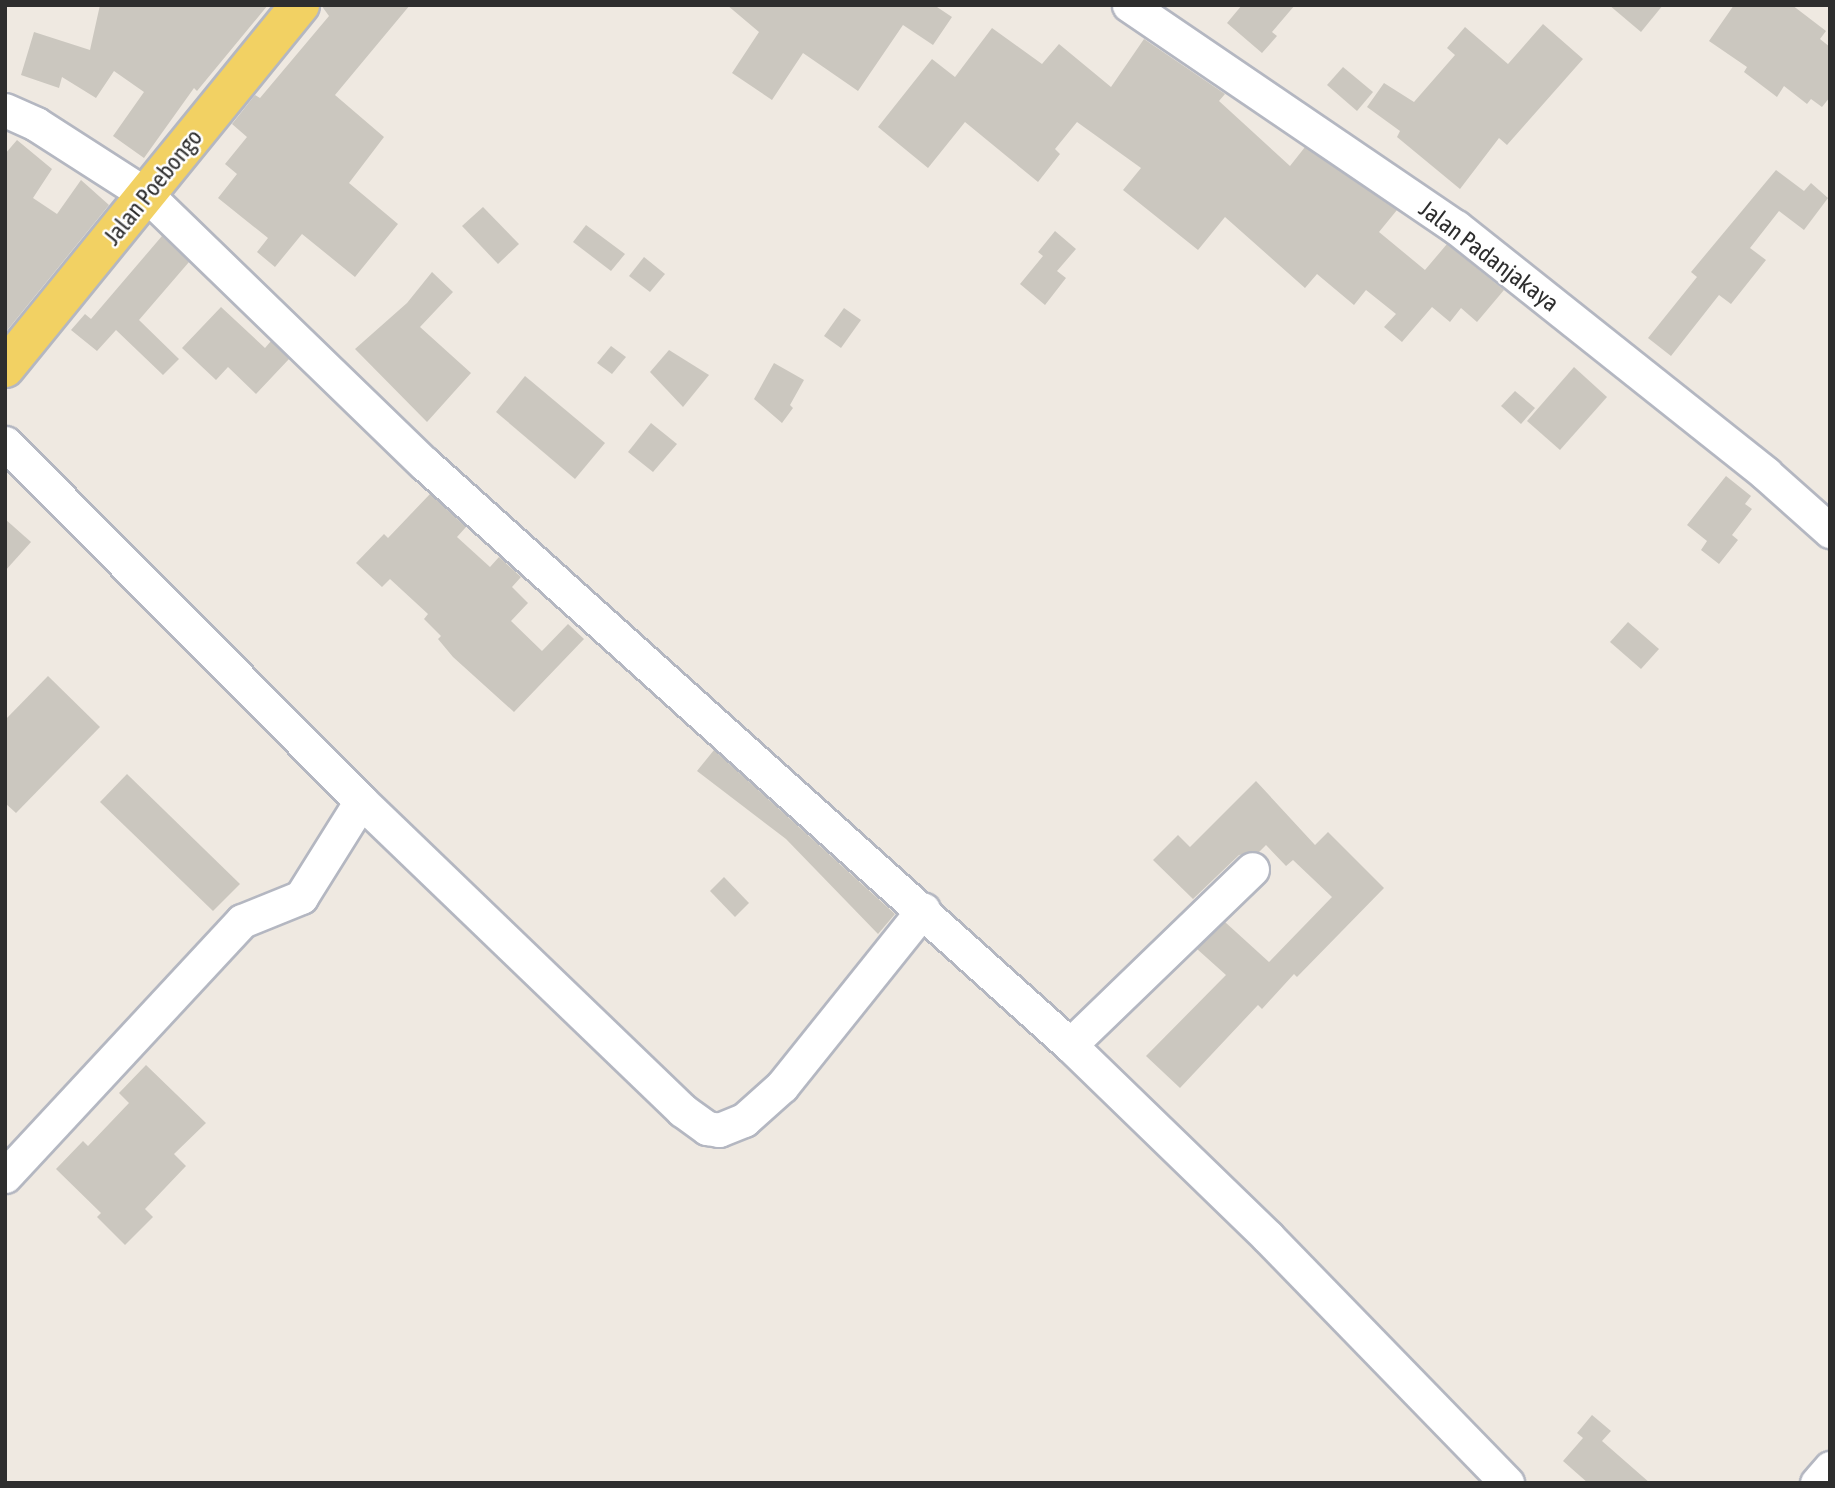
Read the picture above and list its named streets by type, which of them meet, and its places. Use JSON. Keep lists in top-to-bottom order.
{
  "streets": {
    "main road": ["Jalan Poebongo"],
    "street": ["Jalan Padanjakaya"]
  }
}
